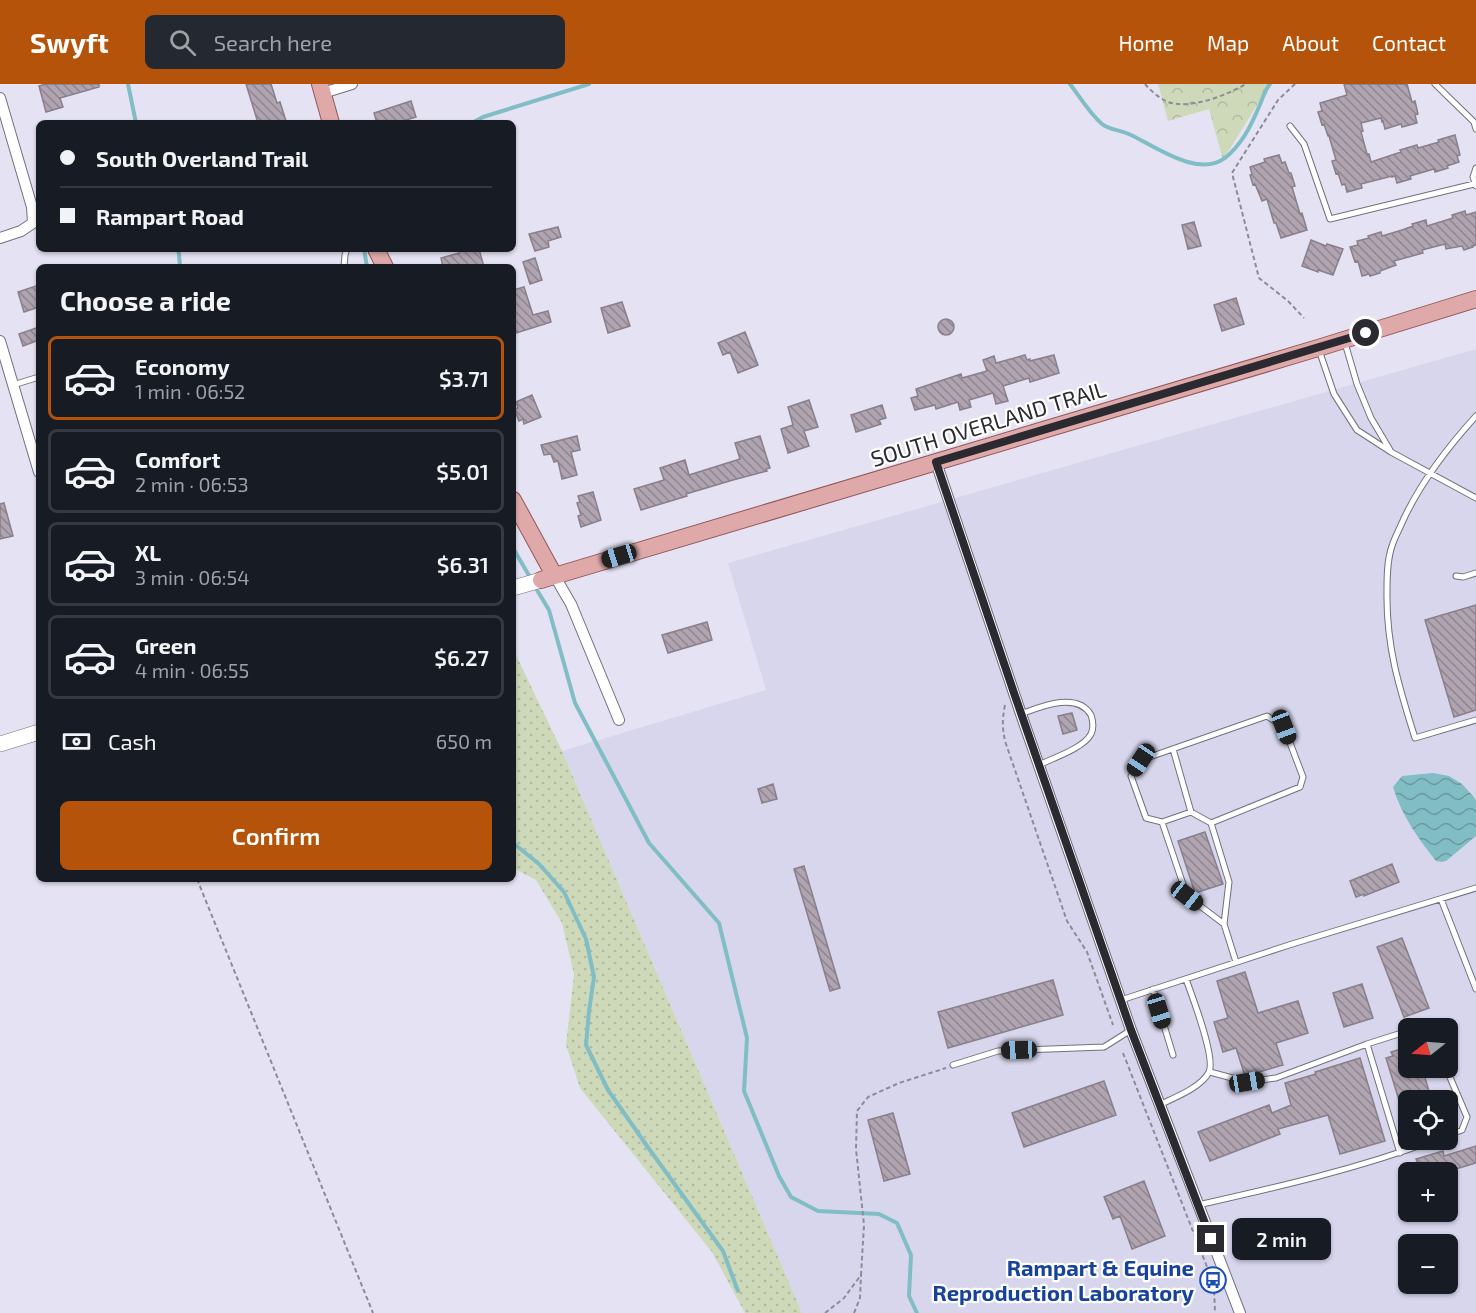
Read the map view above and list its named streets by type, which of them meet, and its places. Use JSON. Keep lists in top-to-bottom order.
{
  "streets": {
    "main road": ["SOUTH OVERLAND TRAIL"]
  },
  "places": {
    "bus stop": ["Rampart & Equine Reproduction Laboratory"]
  },
  "north": "left",
  "page": {
    "header": "Swyft",
    "search": "Search here",
    "nav": [
      "Home",
      "Map",
      "About",
      "Contact"
    ],
    "banner": ["South Overland Trail", "Rampart Road"],
    "heading": "Choose a ride",
    "list": [
      {
        "name": "Economy",
        "note": "1 min · 06:52",
        "value": "$3.71"
      },
      {
        "name": "Comfort",
        "note": "2 min · 06:53",
        "value": "$5.01"
      },
      {
        "name": "XL",
        "note": "3 min · 06:54",
        "value": "$6.31"
      },
      {
        "name": "Green",
        "note": "4 min · 06:55",
        "value": "$6.27"
      }
    ],
    "pay": ["Cash", "650 m"],
    "buttons": "Confirm",
    "map_buttons": ["+", "−"],
    "bubble": "2 min"
  }
}
